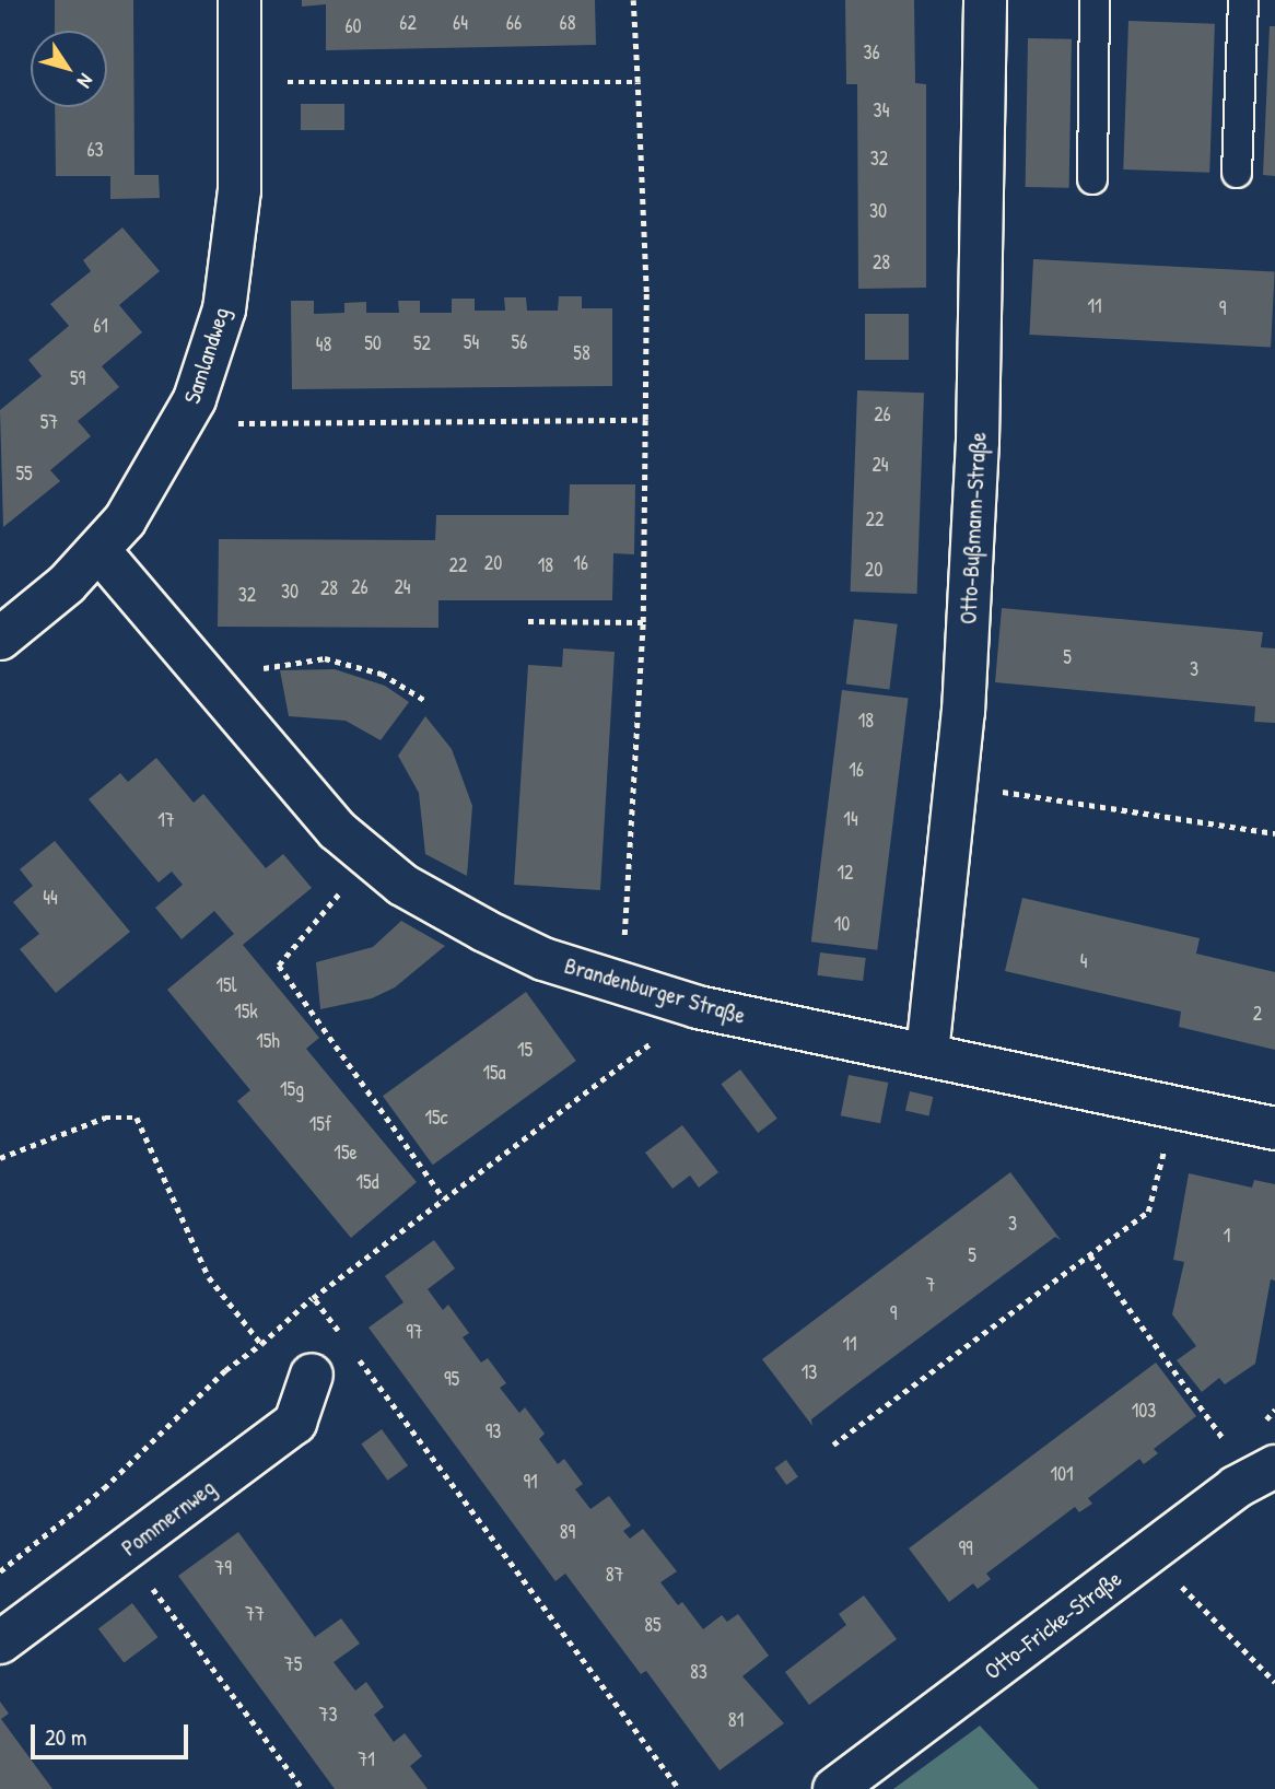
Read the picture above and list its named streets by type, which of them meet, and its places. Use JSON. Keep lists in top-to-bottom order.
{
  "streets": {
    "street": [
      "Samlandweg",
      "Otto-Bußmann-Straße",
      "Brandenburger Straße",
      "Pommernweg",
      "Otto-Fricke-Straße"
    ]
  },
  "crossings": [
    ["Samlandweg", "Brandenburger Straße"],
    ["Otto-Bußmann-Straße", "Brandenburger Straße"]
  ],
  "house_numbers": [
    "62",
    "64",
    "66",
    "68",
    "60",
    "36",
    "34",
    "63",
    "32",
    "30",
    "28",
    "11",
    "9",
    "61",
    "54",
    "56",
    "50",
    "52",
    "48",
    "58",
    "59",
    "26",
    "57",
    "24",
    "55",
    "22",
    "20",
    "16",
    "22",
    "18",
    "20",
    "26",
    "24",
    "28",
    "30",
    "32",
    "5",
    "3",
    "18",
    "16",
    "14",
    "17",
    "12",
    "44",
    "10",
    "4",
    "15l",
    "15k",
    "2",
    "15h",
    "15",
    "15a",
    "15g",
    "15c",
    "15f",
    "15e",
    "15d",
    "3",
    "1",
    "5",
    "7",
    "9",
    "97",
    "11",
    "13",
    "95",
    "103",
    "93",
    "101",
    "91",
    "89",
    "99",
    "79",
    "87",
    "77",
    "85",
    "75",
    "83",
    "73",
    "81",
    "71"
  ],
  "scale_bar": "20 m",
  "north": "bottom right"
}
